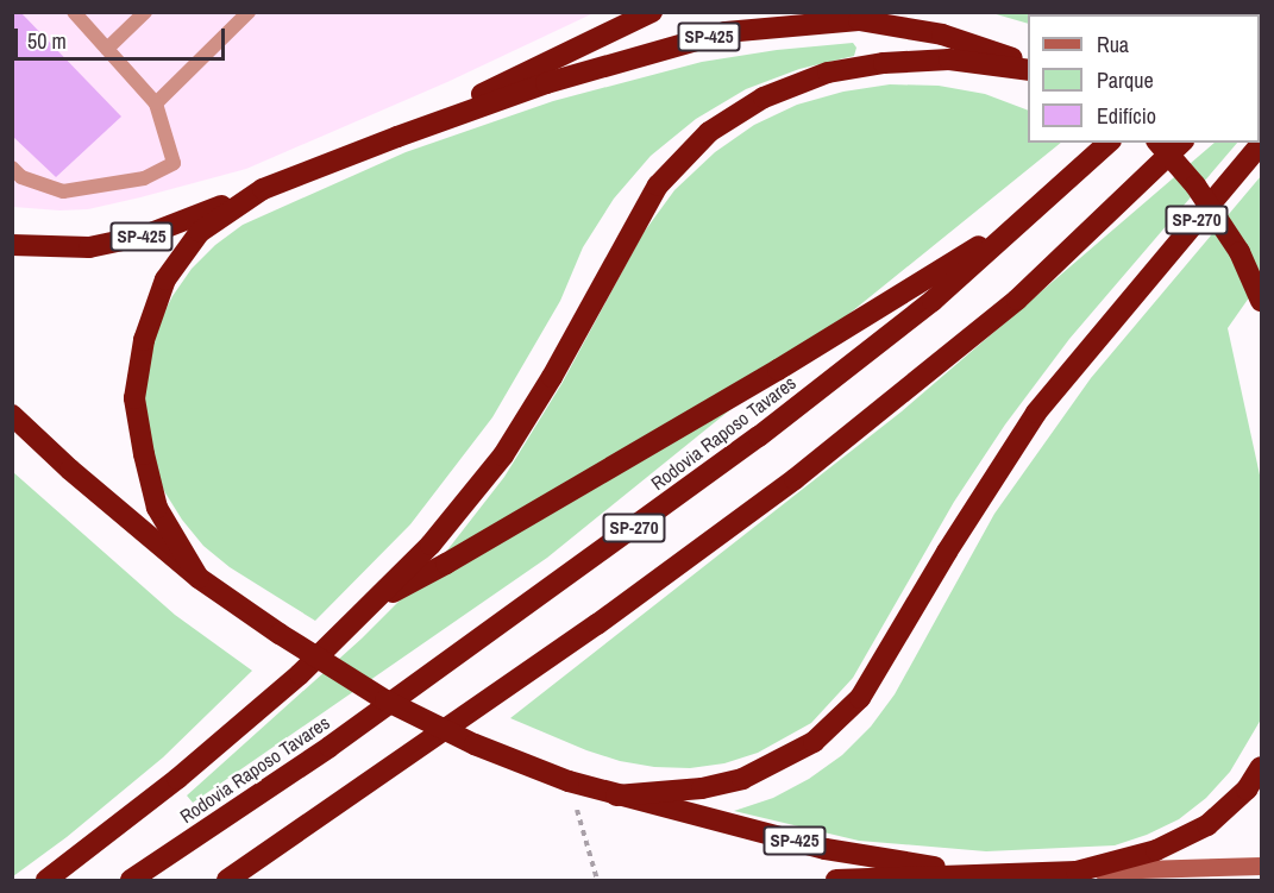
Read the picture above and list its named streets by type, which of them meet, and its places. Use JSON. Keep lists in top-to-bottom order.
{
  "streets": {
    "highway": ["SP-425", "SP-270", "Rodovia Raposo Tavares"]
  },
  "crossings": [
    ["SP-425", "SP-270"]
  ],
  "legend": ["Rua", "Parque", "Edifício"],
  "scale_bar": "50 m"
}
